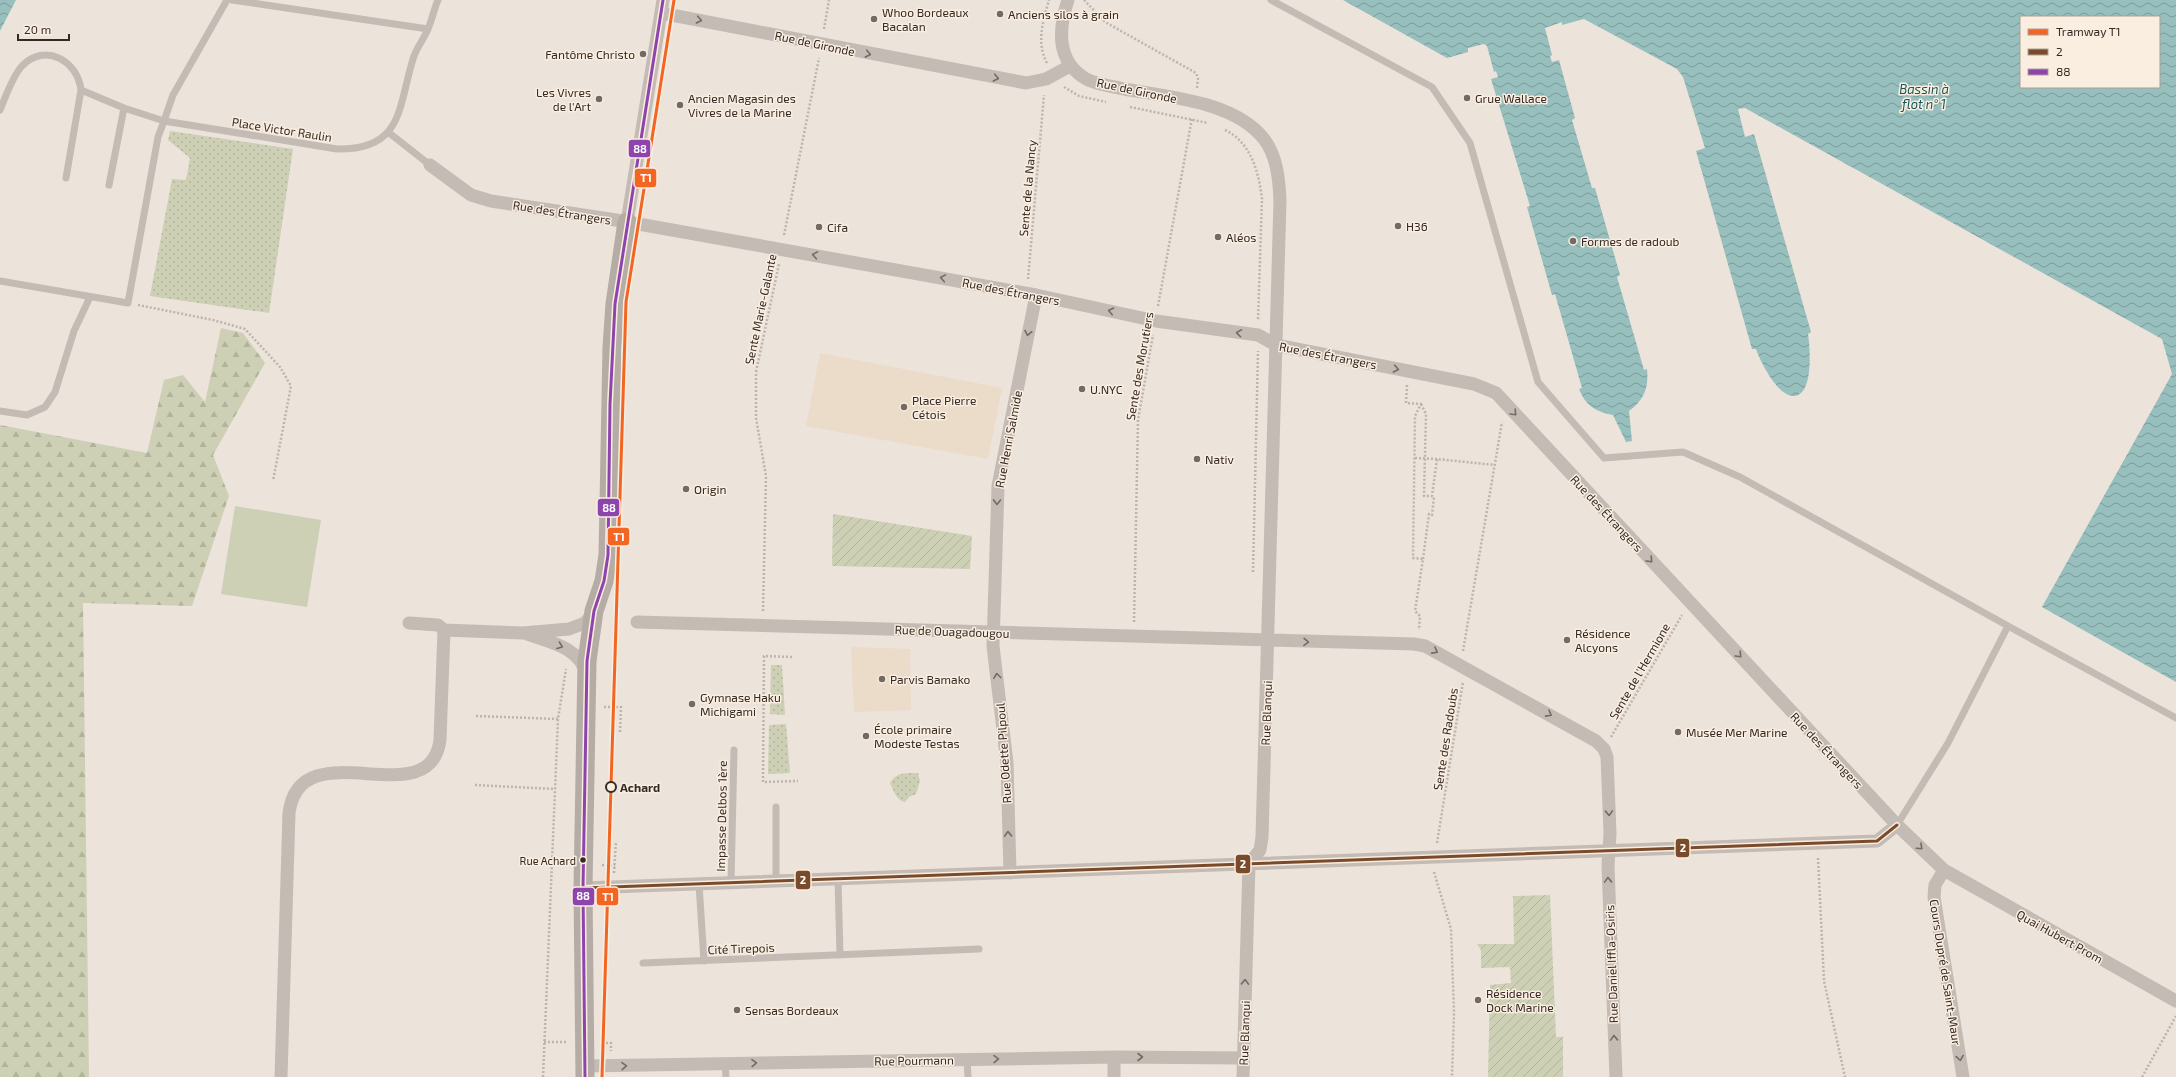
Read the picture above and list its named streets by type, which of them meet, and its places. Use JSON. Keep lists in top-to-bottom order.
{
  "streets": {
    "street": [
      "Rue de Gironde",
      "Rue des Étrangers",
      "Rue Henri Salmide",
      "Rue de Ouagadougou",
      "Rue Blanqui",
      "Rue Odette Pilpoul",
      "Quai Hubert Prom",
      "Rue Daniel Iffla-Osiris",
      "Cours Dupré de Saint-Maur",
      "Rue Pourmann"
    ],
    "lane": ["Place Victor Raulin", "Impasse Delbos 1ère", "Cité Tirepois"],
    "path": [
      "Sente de la Nancy",
      "Sente Marie-Galante",
      "Sente des Morutiers",
      "Sente de l'Hermione",
      "Sente des Radoubs"
    ]
  },
  "crossings": [
    ["Rue de Gironde", "Sente de la Nancy"],
    ["Rue de Gironde", "Rue des Étrangers"],
    ["Rue de Gironde", "Sente Marie-Galante"],
    ["Rue de Gironde", "Sente des Morutiers"],
    ["Rue de Gironde", "Rue Blanqui"],
    ["Sente de la Nancy", "Rue des Étrangers"],
    ["Sente de la Nancy", "Rue Henri Salmide"],
    ["Rue des Étrangers", "Sente Marie-Galante"],
    ["Rue des Étrangers", "Sente des Morutiers"],
    ["Rue des Étrangers", "Rue Henri Salmide"],
    ["Rue des Étrangers", "Sente de l'Hermione"],
    ["Rue des Étrangers", "Rue Blanqui"],
    ["Rue des Étrangers", "Sente des Radoubs"],
    ["Rue des Étrangers", "Quai Hubert Prom"],
    ["Rue des Étrangers", "Cours Dupré de Saint-Maur"],
    ["Sente Marie-Galante", "Rue de Ouagadougou"],
    ["Sente des Morutiers", "Rue de Ouagadougou"],
    ["Rue Henri Salmide", "Rue de Ouagadougou"],
    ["Rue Henri Salmide", "Rue Odette Pilpoul"],
    ["Rue de Ouagadougou", "Sente de l'Hermione"],
    ["Rue de Ouagadougou", "Rue Blanqui"],
    ["Rue de Ouagadougou", "Sente des Radoubs"],
    ["Rue de Ouagadougou", "Rue Odette Pilpoul"],
    ["Rue de Ouagadougou", "Rue Daniel Iffla-Osiris"],
    ["Sente de l'Hermione", "Rue Daniel Iffla-Osiris"],
    ["Rue Blanqui", "Rue Pourmann"],
    ["Quai Hubert Prom", "Cours Dupré de Saint-Maur"]
  ],
  "one_way": [
    "Rue de Gironde",
    "Rue Henri Salmide",
    "Rue de Ouagadougou",
    "Rue Odette Pilpoul",
    "Cours Dupré de Saint-Maur",
    "Rue Pourmann"
  ],
  "water": ["Bassin à flot n° 1"],
  "places": [
    "Anciens silos à grain",
    "Whoo Bordeaux Bacalan",
    "Fantôme Christo",
    "Grue Wallace",
    "Les Vivres de l'Art",
    "Ancien Magasin des Vivres de la Marine",
    "H36",
    "Cifa",
    "Aléos",
    "Formes de radoub",
    "U.NYC",
    "Place Pierre Cétois",
    "Nativ",
    "Origin",
    "Résidence Alcyons",
    "Parvis Bamako",
    "Gymnase Haku Michigami",
    "Musée Mer Marine",
    "École primaire Modeste Testas",
    "Achard",
    "Rue Achard",
    "Résidence Dock Marine",
    "Sensas Bordeaux"
  ],
  "lines": ["tram line T1", "transit line 88", "transit line 2"],
  "legend": ["Tramway T1", "2", "88"],
  "scale_bar": "20 m"
}
